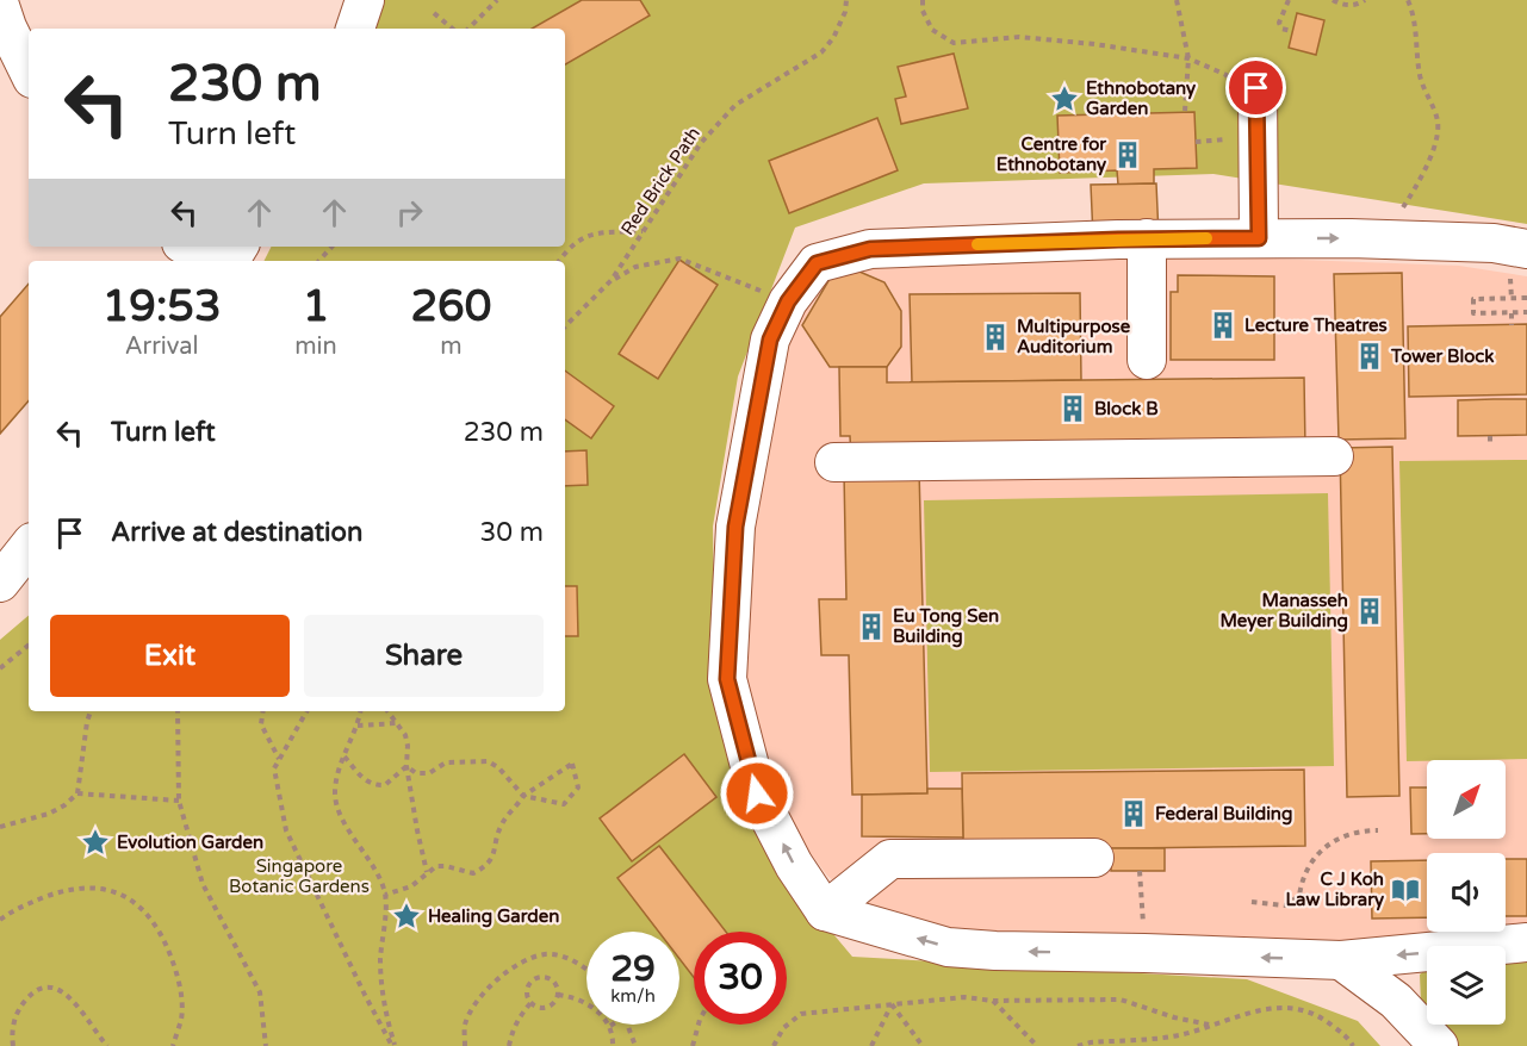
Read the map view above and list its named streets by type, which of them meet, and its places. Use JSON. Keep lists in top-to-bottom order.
{
  "streets": {
    "path": ["Red Brick Path"]
  },
  "parks": ["Singapore Botanic Gardens"],
  "places": {
    "place": ["Ethnobotany Garden", "Evolution Garden", "Healing Garden"],
    "building": [
      "Centre for Ethnobotany",
      "Lecture Theatres",
      "Multipurpose Auditorium",
      "Tower Block",
      "Block B",
      "Manasseh Meyer Building",
      "Eu Tong Sen Building",
      "Federal Building"
    ],
    "library": ["C J Koh Law Library"]
  },
  "north": "top right",
  "page": {
    "turn": ["230 m", "Turn left"],
    "eta": [
      "19:53",
      "Arrival",
      "1",
      "min",
      "260",
      "m"
    ],
    "list": [
      {
        "name": "Turn left",
        "value": "230 m"
      },
      {
        "name": "Arrive at destination",
        "value": "30 m"
      }
    ],
    "buttons": ["Exit", "Share"],
    "speed": "29 km/h",
    "limit": "30"
  }
}
